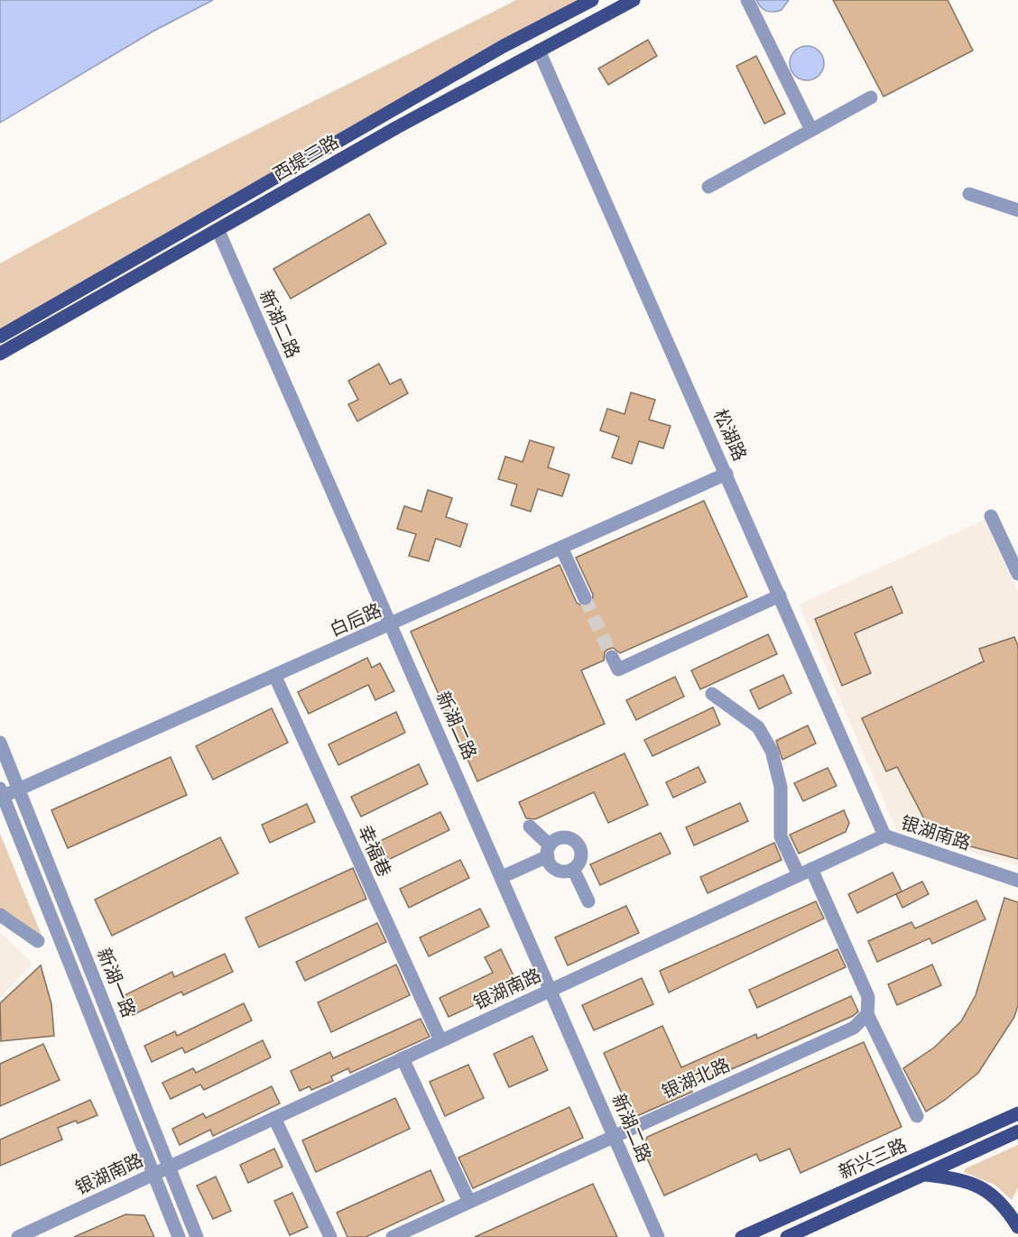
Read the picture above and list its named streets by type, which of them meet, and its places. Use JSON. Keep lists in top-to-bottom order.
{
  "streets": {
    "main road": ["西堤三路", "新兴三路"],
    "street": [
      "新湖二路",
      "松湖路",
      "白后路",
      "银湖南路",
      "幸福巷",
      "新湖一路",
      "银湖北路"
    ]
  },
  "crossings": [
    ["西堤三路", "新湖二路"],
    ["西堤三路", "松湖路"],
    ["新湖二路", "白后路"],
    ["新湖二路", "银湖南路"],
    ["新湖二路", "银湖北路"],
    ["松湖路", "白后路"],
    ["松湖路", "银湖南路"],
    ["白后路", "幸福巷"],
    ["白后路", "新湖一路"],
    ["银湖南路", "幸福巷"],
    ["银湖南路", "新湖一路"]
  ]
}
